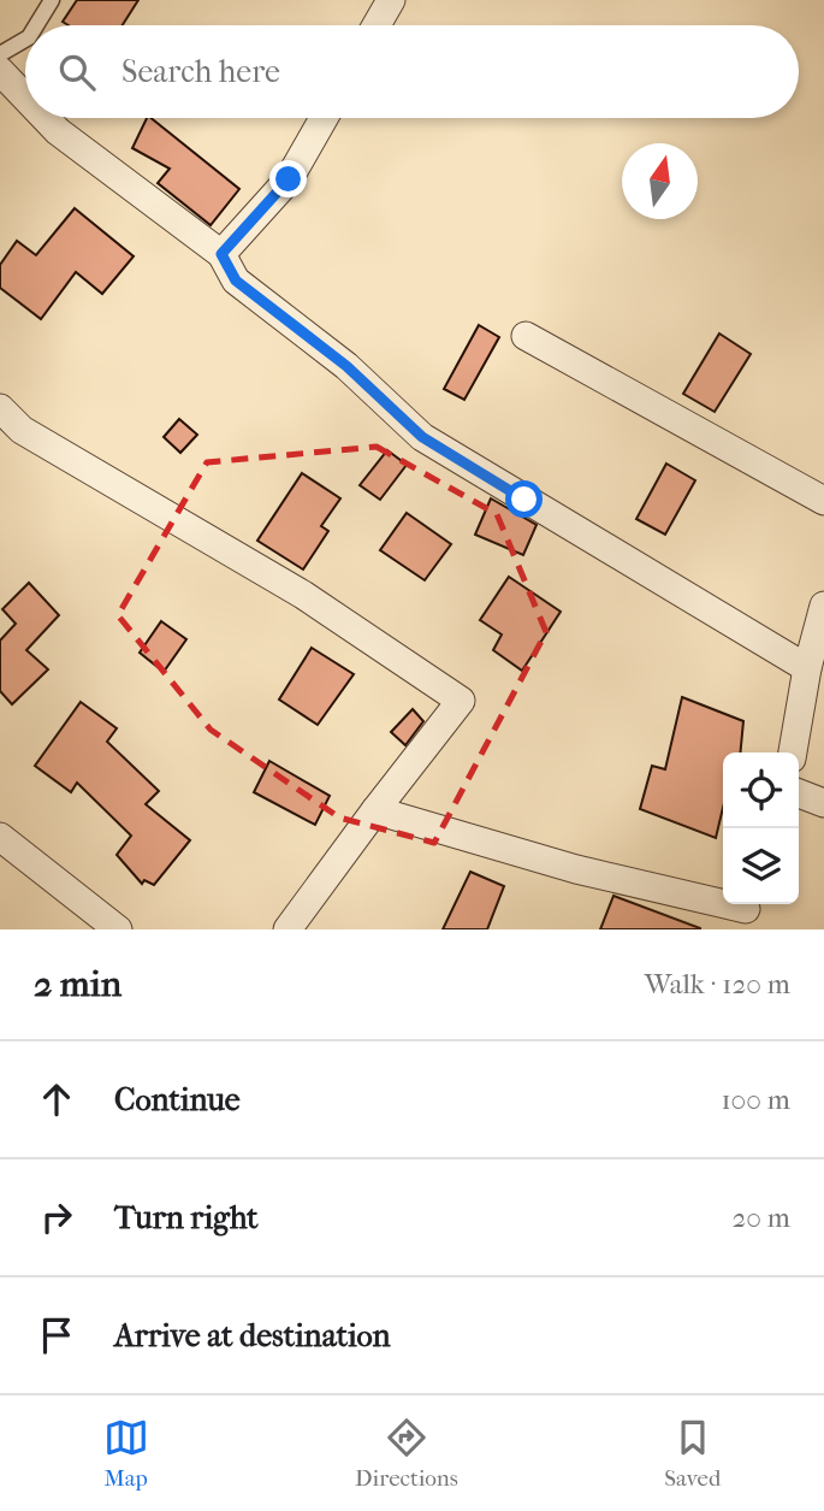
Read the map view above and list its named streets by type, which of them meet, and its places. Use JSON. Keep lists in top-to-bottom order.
{
  "north": "top",
  "page": {
    "search": "Search here",
    "heading": ["2 min", "Walk · 120 m"],
    "list": [
      ["Continue", "100 m"],
      ["Turn right", "20 m"],
      "Arrive at destination"
    ],
    "nav": ["Map", "Directions", "Saved"]
  }
}
